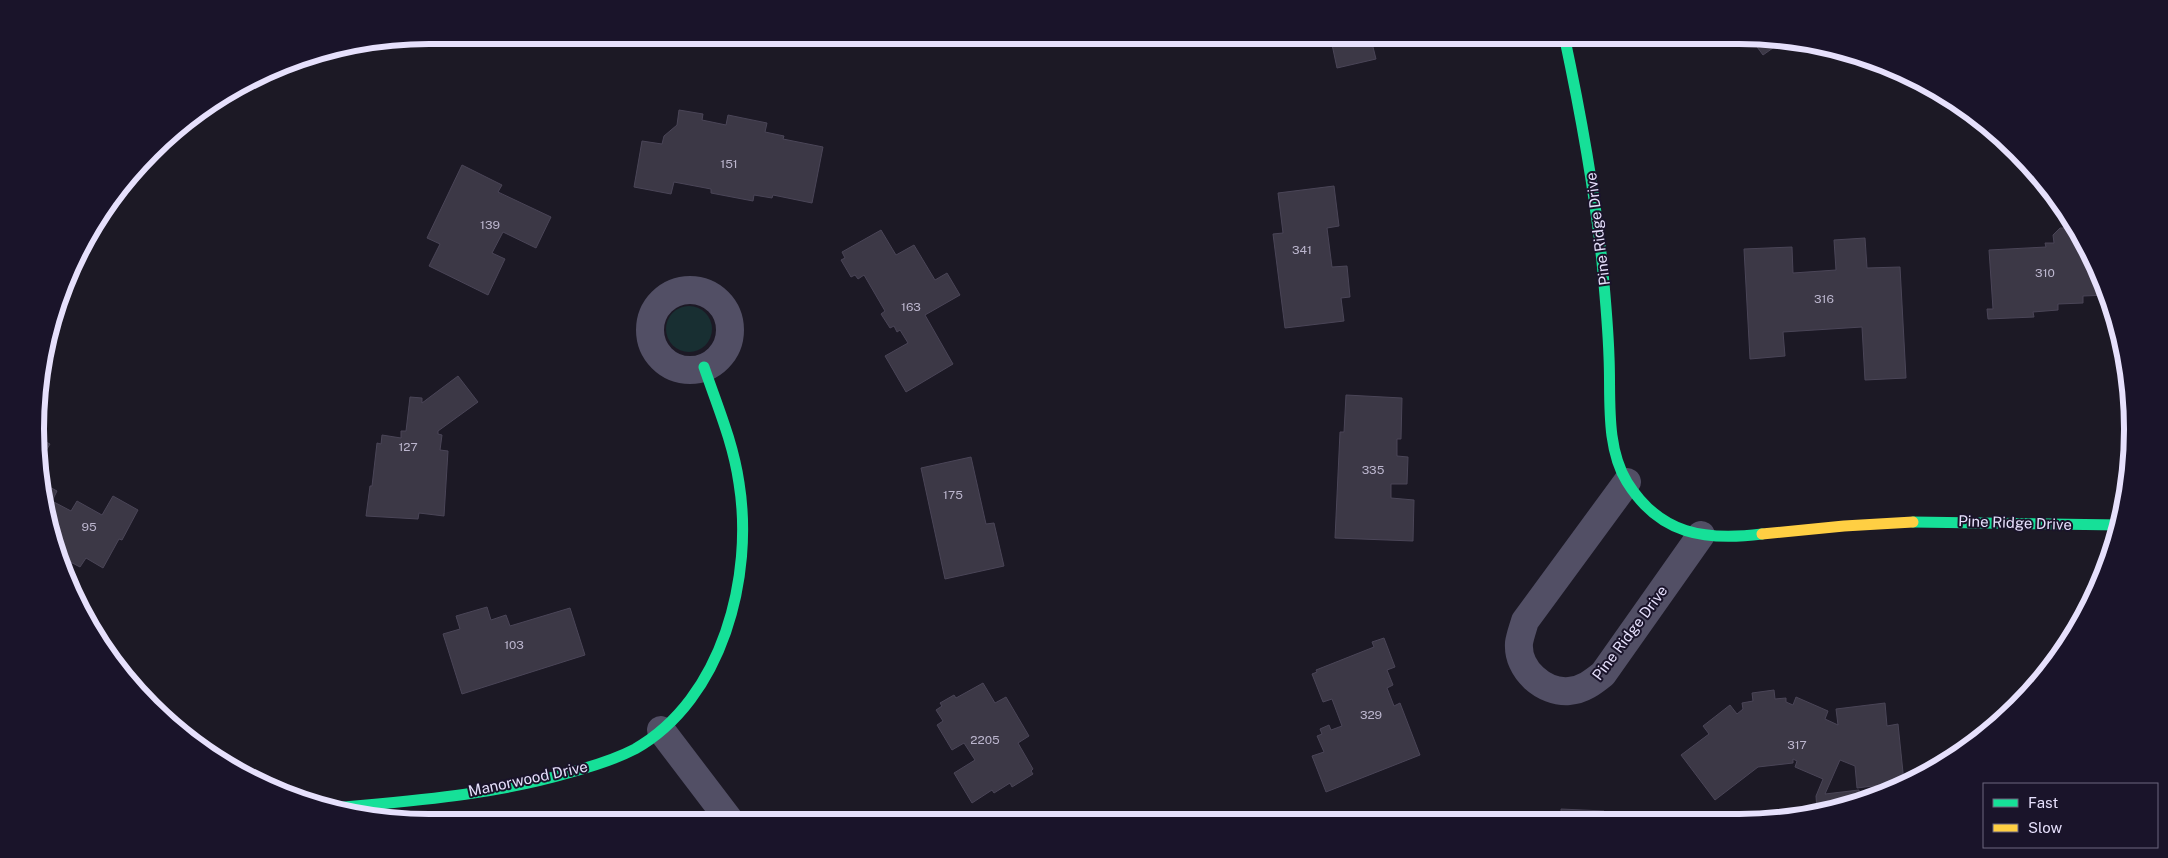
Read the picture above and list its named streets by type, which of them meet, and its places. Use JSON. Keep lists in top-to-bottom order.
{
  "streets": {
    "street": ["Pine Ridge Drive", "Manorwood Drive"]
  },
  "house_numbers": [
    "151",
    "139",
    "341",
    "310",
    "316",
    "163",
    "127",
    "335",
    "175",
    "95",
    "103",
    "329",
    "2205",
    "317"
  ],
  "legend": ["Fast", "Slow"]
}
